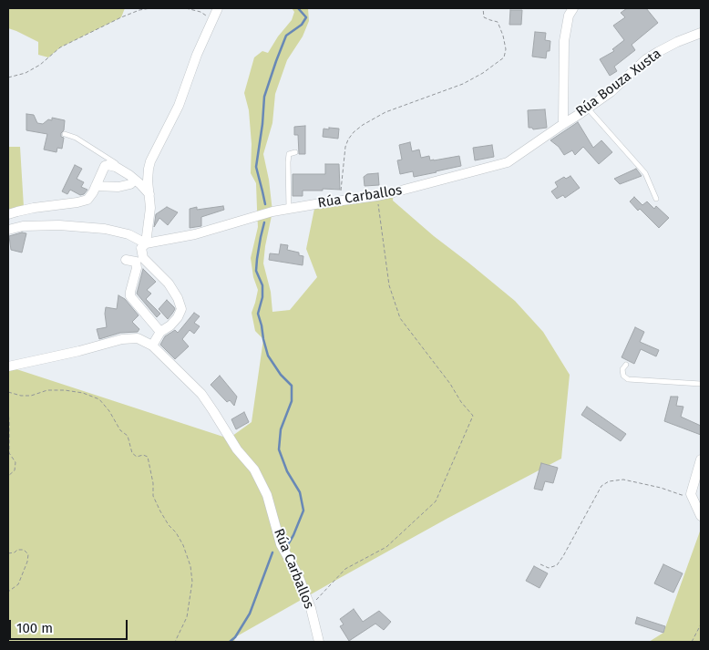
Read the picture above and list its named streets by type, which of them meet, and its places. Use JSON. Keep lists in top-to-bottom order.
{
  "streets": {
    "street": ["Rúa Bouza Xusta", "Rúa Carballos"]
  },
  "crossings": [
    ["Rúa Bouza Xusta", "Rúa Carballos"]
  ],
  "scale_bar": "100 m"
}
